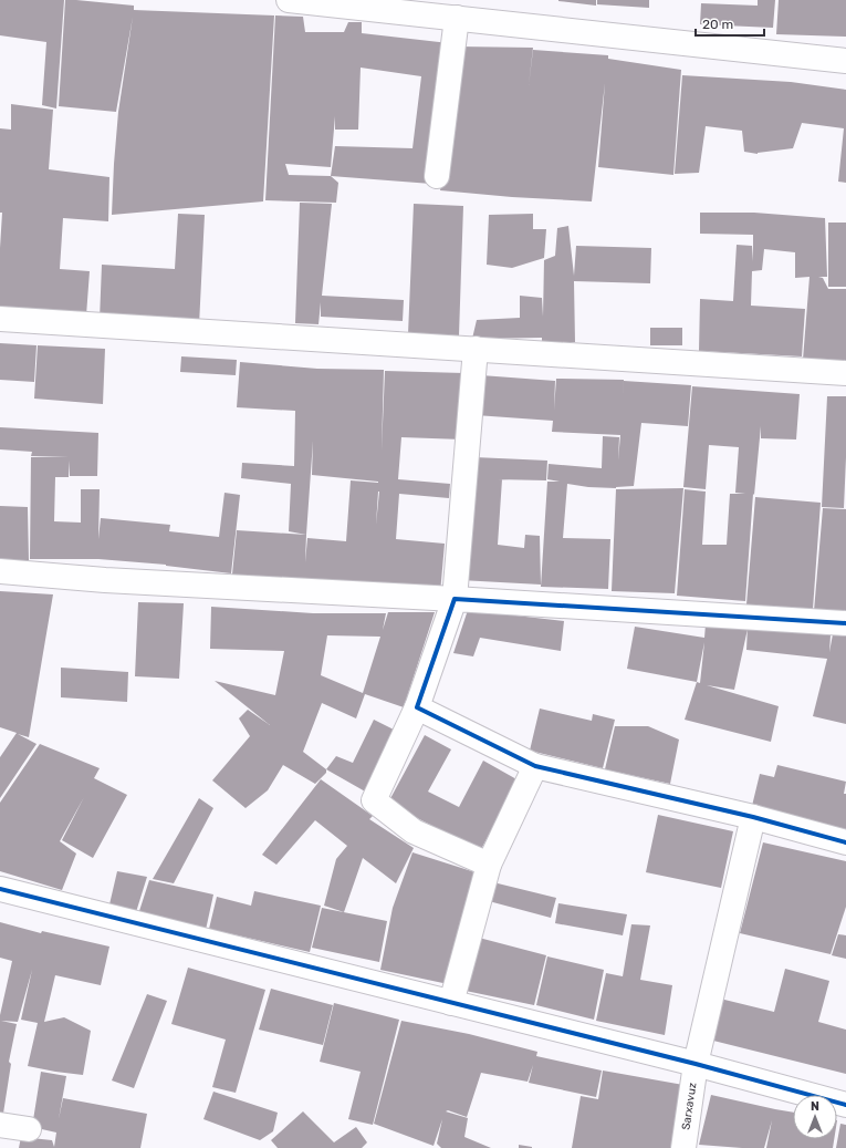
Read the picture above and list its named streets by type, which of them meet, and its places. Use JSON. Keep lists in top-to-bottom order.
{
  "streets": {
    "street": ["Sarxavuz"]
  },
  "scale_bar": "20 m",
  "north": "top"
}
